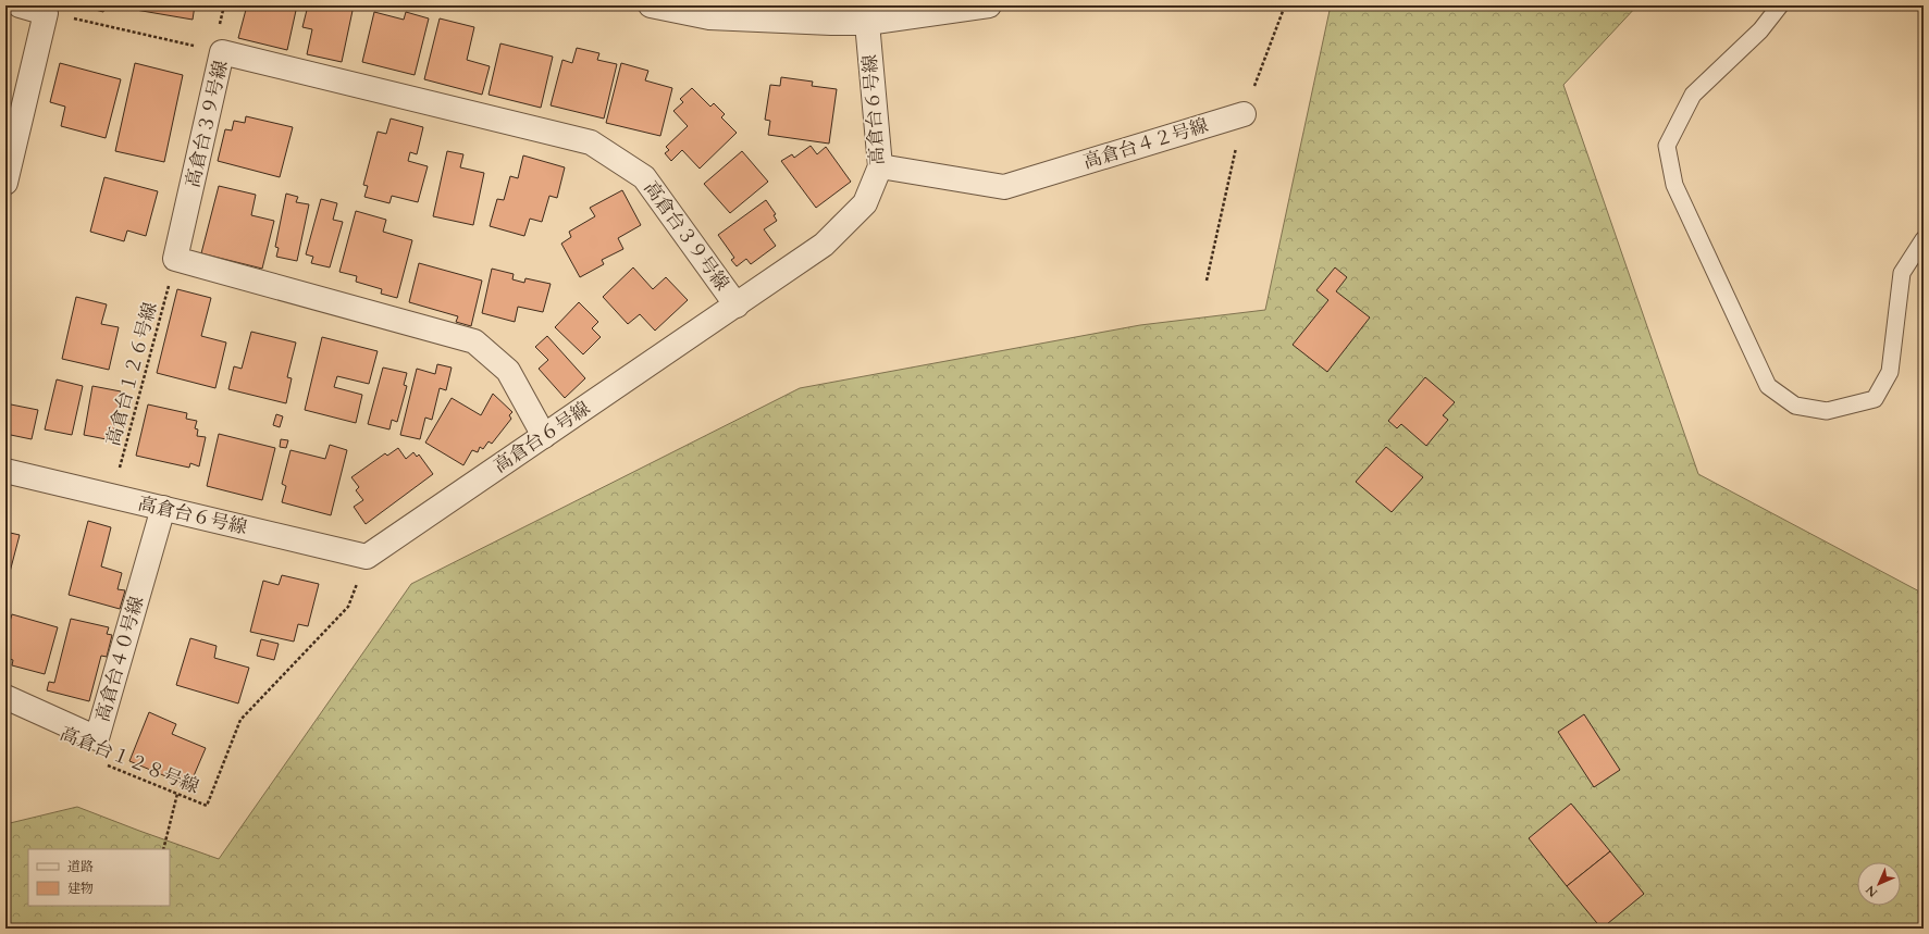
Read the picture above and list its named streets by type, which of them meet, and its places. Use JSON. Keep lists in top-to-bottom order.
{
  "streets": {
    "street": [
      "高倉台６号線",
      "高倉台３９号線",
      "高倉台４２号線",
      "高倉台４０号線"
    ],
    "path": ["高倉台１２６号線", "高倉台１２８号線"]
  },
  "crossings": [
    ["高倉台６号線", "高倉台３９号線"],
    ["高倉台６号線", "高倉台４２号線"],
    ["高倉台６号線", "高倉台１２６号線"],
    ["高倉台６号線", "高倉台４０号線"],
    ["高倉台６号線", "高倉台１２８号線"],
    ["高倉台３９号線", "高倉台１２６号線"]
  ],
  "legend": ["道路", "建物"],
  "north": "bottom left"
}
